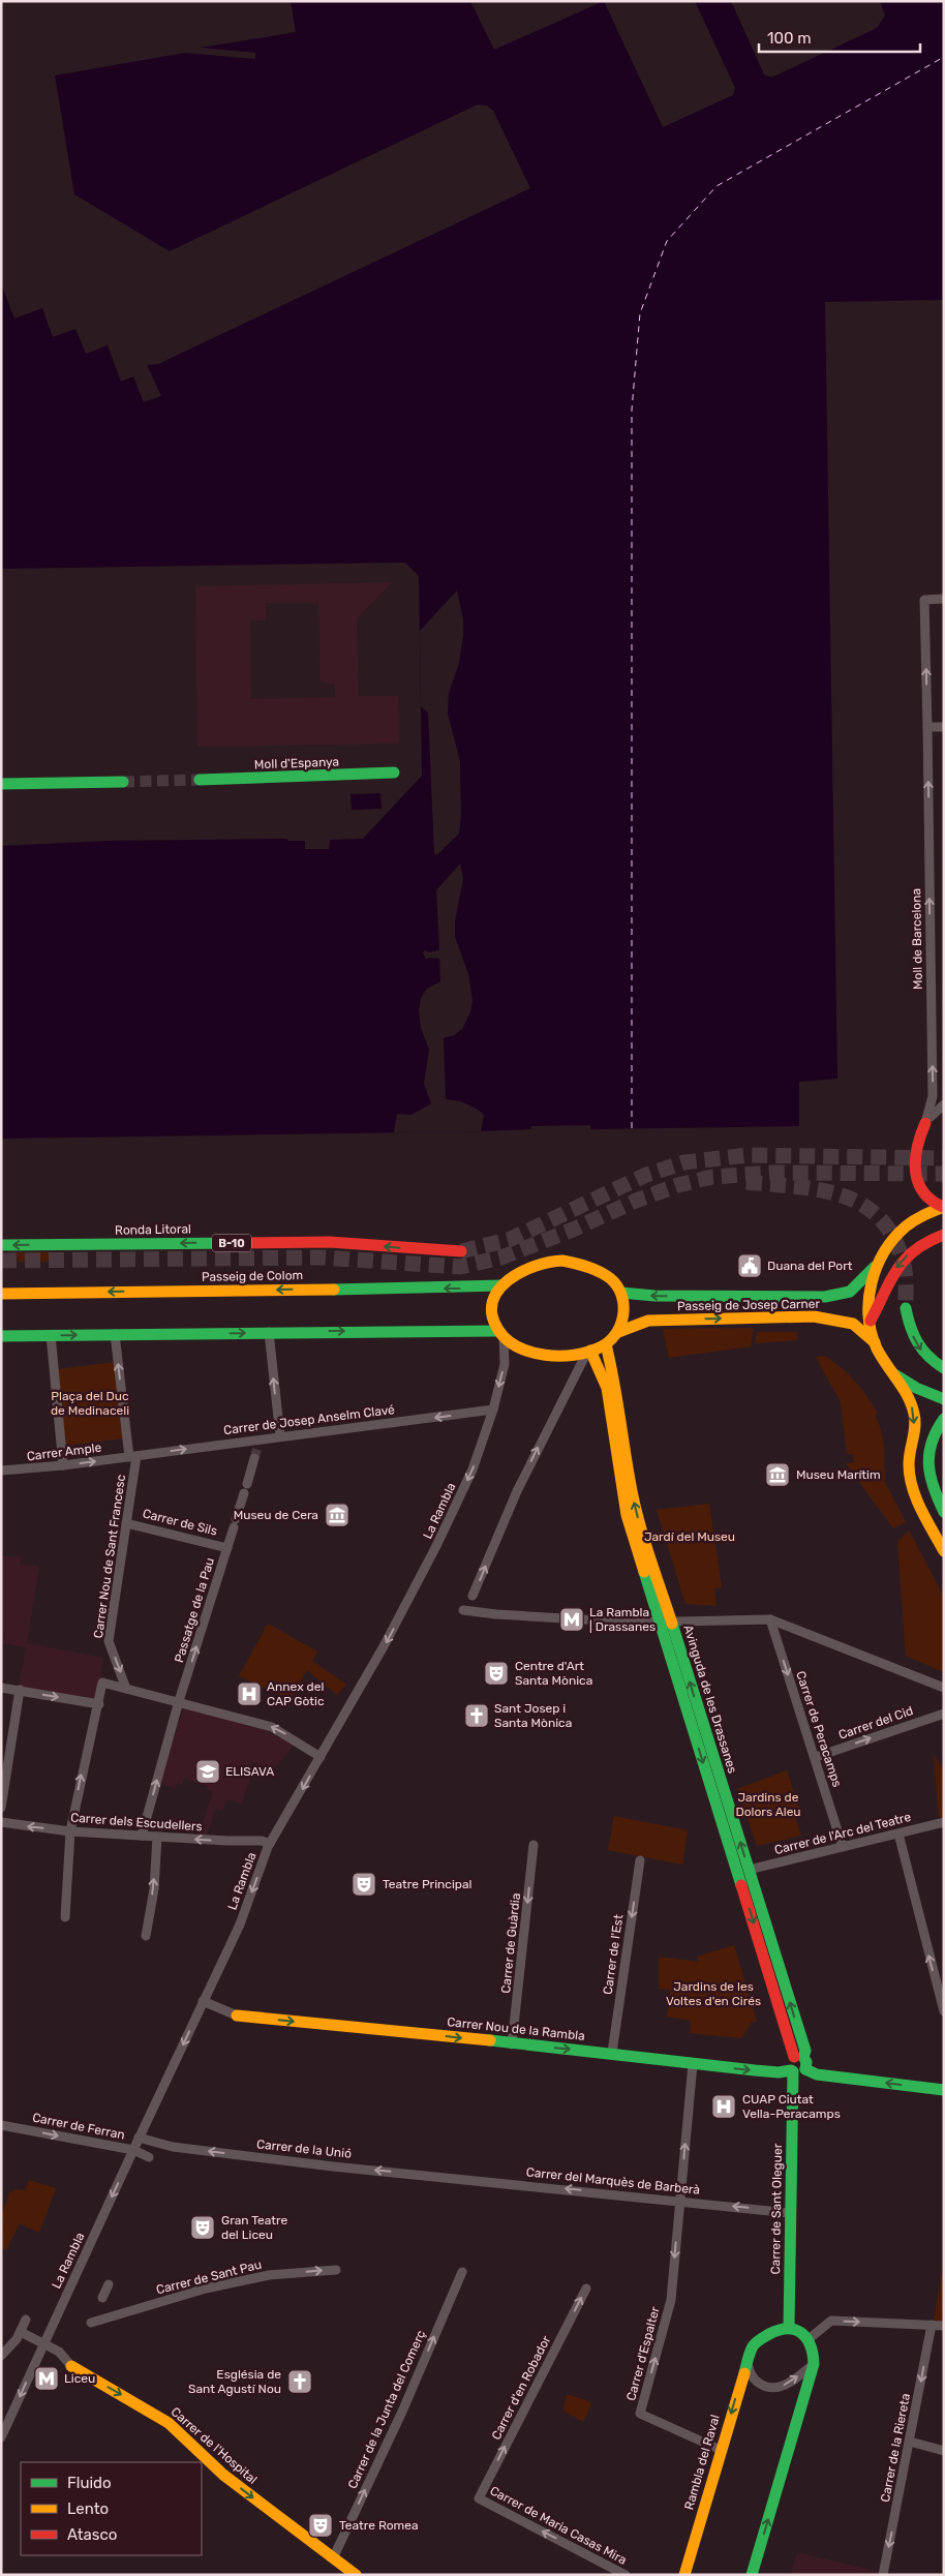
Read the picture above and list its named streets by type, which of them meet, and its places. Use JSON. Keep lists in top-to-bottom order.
{
  "streets": {
    "main road": [
      "Moll d'Espanya",
      "Ronda Litoral",
      "B-10",
      "Passeig de Colom",
      "Passeig de Josep Carner",
      "Avinguda de les Drassanes",
      "Carrer Nou de la Rambla",
      "Carrer de Sant Oleguer",
      "Carrer de l'Hospital",
      "Rambla del Raval"
    ],
    "street": [
      "Moll de Barcelona",
      "Carrer de Josep Anselm Clavé",
      "Carrer Ample",
      "La Rambla",
      "Carrer de Sils",
      "Carrer Nou de Sant Francesc",
      "Passatge de la Pau",
      "Carrer del Cid",
      "Carrer de Peracamps",
      "Carrer dels Escudellers",
      "Carrer de l'Arc del Teatre",
      "Carrer de Guàrdia",
      "Carrer de l'Est",
      "Carrer de Ferran",
      "Carrer de la Unió",
      "Carrer del Marquès de Barberà",
      "Carrer de Sant Pau",
      "Carrer d'Espalter",
      "Carrer d'en Robador",
      "Carrer de la Junta del Comerç",
      "Carrer de la Riereta",
      "Carrer de Maria Casas Mira"
    ]
  },
  "crossings": [
    ["Passeig de Colom", "Passeig de Josep Carner"],
    ["Passeig de Colom", "La Rambla"],
    ["Passeig de Colom", "Avinguda de les Drassanes"],
    ["Passeig de Josep Carner", "La Rambla"],
    ["Passeig de Josep Carner", "Avinguda de les Drassanes"],
    ["Carrer de Josep Anselm Clavé", "Carrer Ample"],
    ["Carrer de Josep Anselm Clavé", "La Rambla"],
    ["Carrer de Josep Anselm Clavé", "Carrer Nou de Sant Francesc"],
    ["Carrer Ample", "Carrer Nou de Sant Francesc"],
    ["La Rambla", "Avinguda de les Drassanes"],
    ["La Rambla", "Carrer dels Escudellers"],
    ["La Rambla", "Carrer de Ferran"],
    ["La Rambla", "Carrer de la Unió"],
    ["Carrer de Sils", "Carrer Nou de Sant Francesc"],
    ["Carrer de Sils", "Passatge de la Pau"],
    ["Passatge de la Pau", "Carrer dels Escudellers"],
    ["Avinguda de les Drassanes", "Carrer de l'Arc del Teatre"],
    ["Avinguda de les Drassanes", "Carrer Nou de la Rambla"],
    ["Avinguda de les Drassanes", "Carrer de Sant Oleguer"],
    ["Carrer del Cid", "Carrer de Peracamps"],
    ["Carrer de Peracamps", "Carrer de l'Arc del Teatre"],
    ["Carrer de Guàrdia", "Carrer Nou de la Rambla"],
    ["Carrer de l'Est", "Carrer Nou de la Rambla"],
    ["Carrer Nou de la Rambla", "Carrer de Sant Oleguer"],
    ["Carrer Nou de la Rambla", "Carrer d'Espalter"],
    ["Carrer de la Unió", "Carrer del Marquès de Barberà"],
    ["Carrer del Marquès de Barberà", "Carrer de Sant Oleguer"],
    ["Carrer del Marquès de Barberà", "Carrer d'Espalter"],
    ["Carrer de Sant Oleguer", "Rambla del Raval"],
    ["Carrer d'Espalter", "Rambla del Raval"],
    ["Carrer d'en Robador", "Carrer de Maria Casas Mira"],
    ["Carrer de la Junta del Comerç", "Carrer de l'Hospital"]
  ],
  "one_way": [
    "Moll de Barcelona",
    "Carrer Ample",
    "La Rambla",
    "Carrer Nou de Sant Francesc",
    "Carrer del Cid",
    "Carrer de Peracamps",
    "Carrer dels Escudellers",
    "Carrer de Guàrdia",
    "Carrer de l'Est",
    "Carrer de Ferran",
    "Carrer de la Unió",
    "Carrer del Marquès de Barberà",
    "Carrer de Sant Pau",
    "Carrer d'en Robador",
    "Carrer de la Junta del Comerç",
    "Carrer de l'Hospital",
    "Carrer de la Riereta",
    "Carrer de Maria Casas Mira"
  ],
  "parks": [
    "Plaça del Duc de Medinaceli",
    "Jardí del Museu",
    "Jardins de Dolors Aleu",
    "Jardins de les Voltes d'en Cirés"
  ],
  "places": {
    "public building": ["Duana del Port"],
    "museum": ["Museu Marítim", "Museu de Cera"],
    "metro station": ["La Rambla | Drassanes", "Liceu"],
    "theatre": [
      "Centre d'Art Santa Mònica",
      "Teatre Principal",
      "Gran Teatre del Liceu",
      "Teatre Romea"
    ],
    "hospital": ["Annex del CAP Gòtic", "CUAP Ciutat Vella-Peracamps"],
    "church": ["Sant Josep i Santa Mònica", "Església de Sant Agustí Nou"],
    "school or university": ["ELISAVA"]
  },
  "legend": ["Fluido", "Lento", "Atasco"],
  "scale_bar": "100 m"
}
